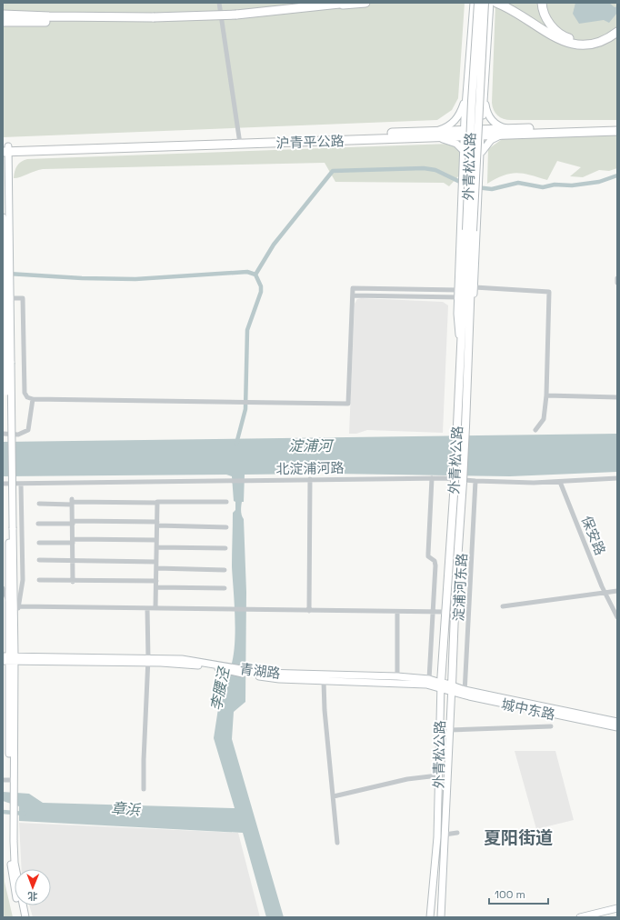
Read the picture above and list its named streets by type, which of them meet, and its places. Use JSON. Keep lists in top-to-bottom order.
{
  "streets": {
    "highway": ["沪青平公路"],
    "main road": ["外青松公路", "青湖路", "城中东路"],
    "street": ["北淀浦河路", "保安路", "淀浦河东路"]
  },
  "crossings": [
    ["外青松公路", "青湖路"],
    ["外青松公路", "城中东路"],
    ["北淀浦河路", "保安路"],
    ["北淀浦河路", "淀浦河东路"],
    ["淀浦河东路", "城中东路"],
    ["青湖路", "城中东路"]
  ],
  "districts": ["夏阳街道"],
  "water": ["淀浦河", "李腰泾", "章浜"],
  "scale_bar": "100 m",
  "north": "bottom"
}
